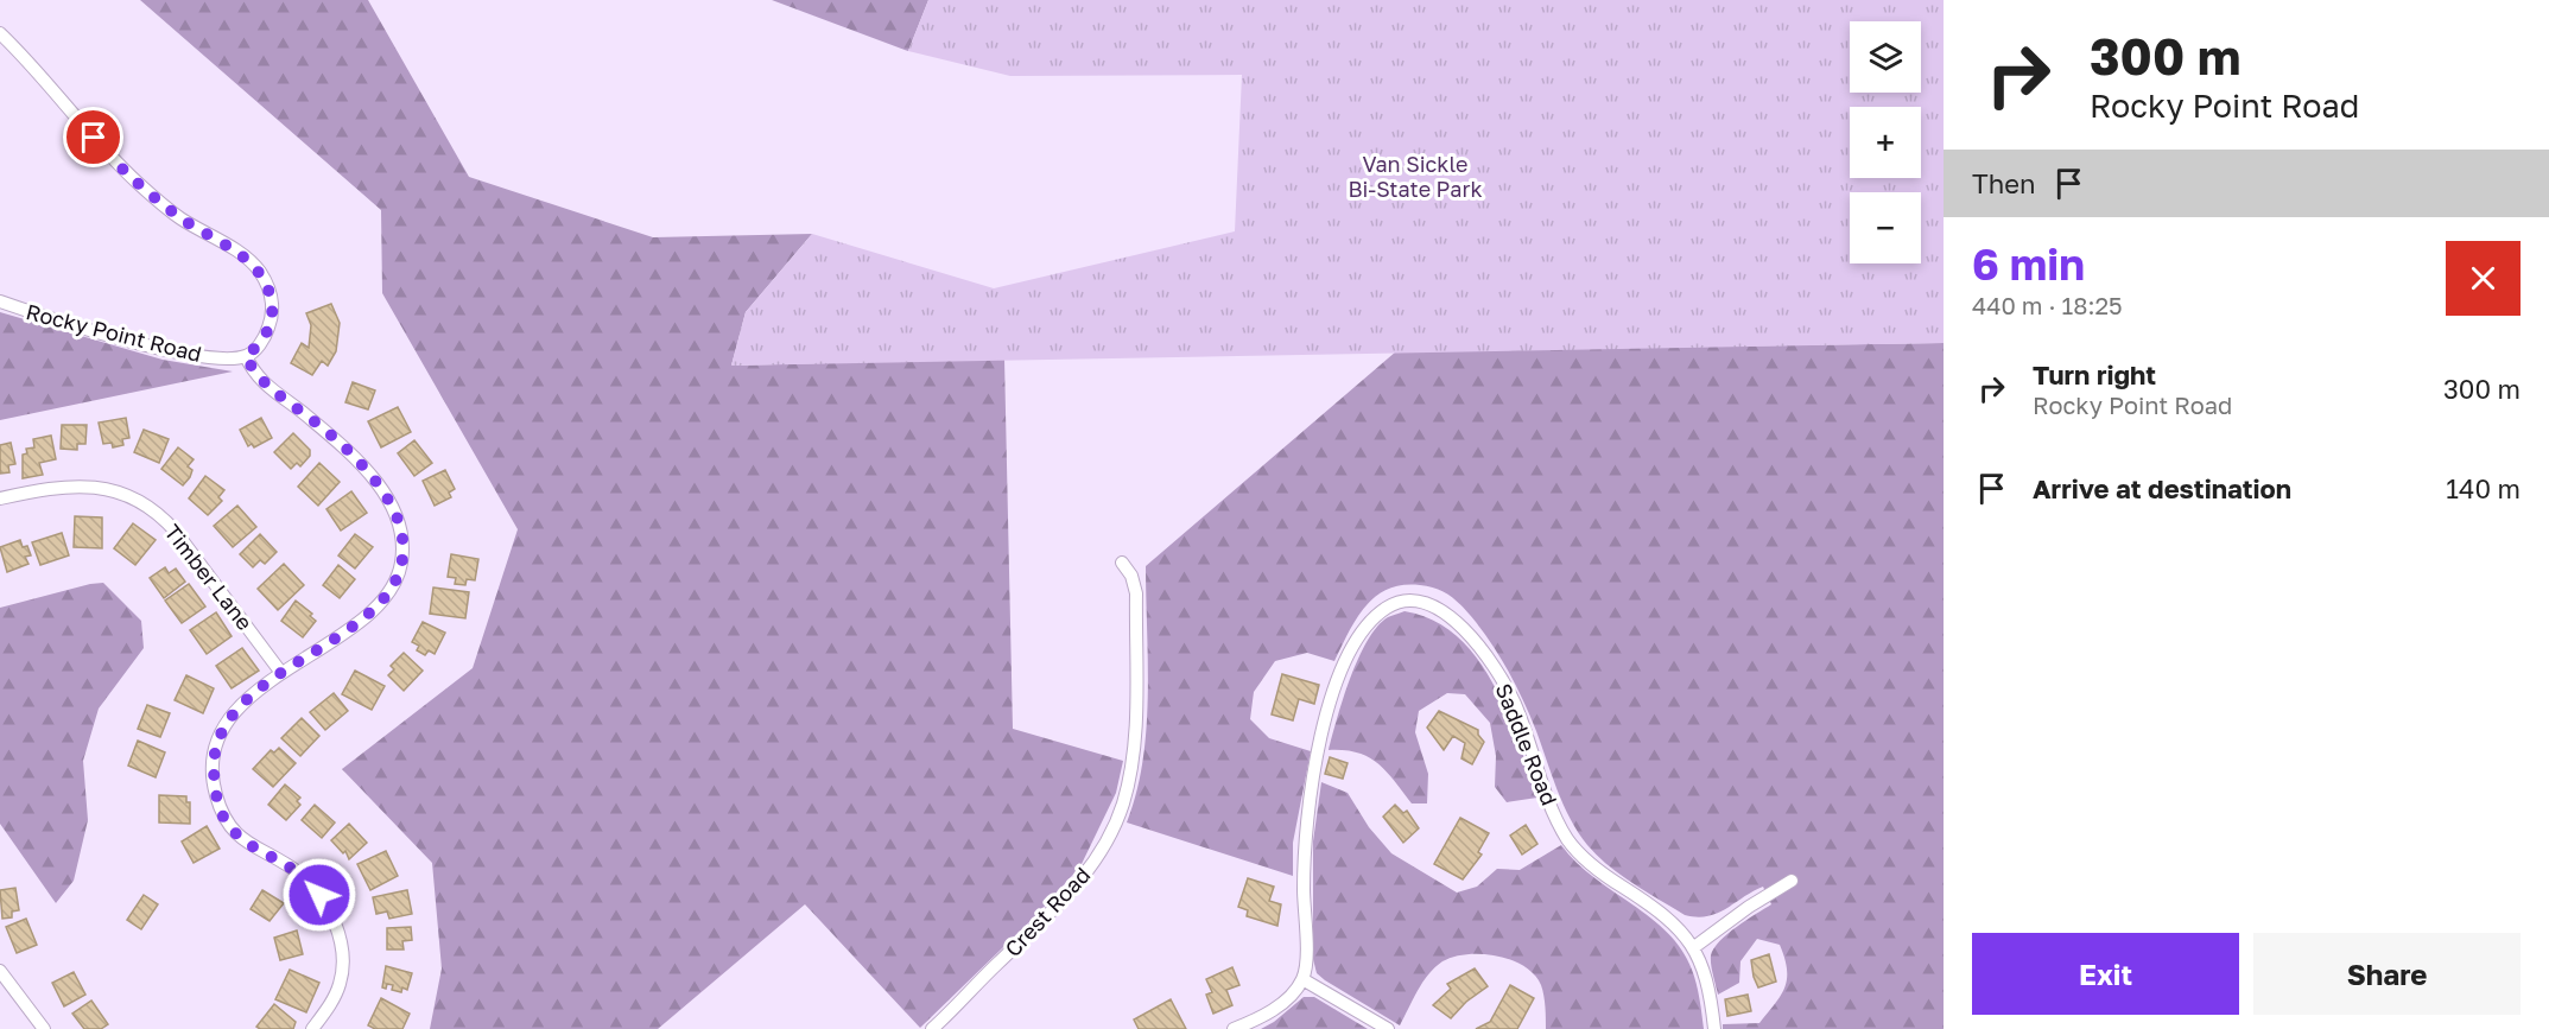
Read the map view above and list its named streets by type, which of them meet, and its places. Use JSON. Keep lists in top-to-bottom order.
{
  "streets": {
    "street": [
      "Rocky Point Road",
      "Timber Lane",
      "Saddle Road",
      "Crest Road"
    ]
  },
  "parks": ["Van Sickle Bi-State Park"],
  "page": {
    "turn": ["300 m", "Rocky Point Road"],
    "map_buttons": ["+", "−"],
    "then": "Then",
    "heading": ["6 min", "440 m · 18:25"],
    "list": [
      {
        "name": "Turn right",
        "note": "Rocky Point Road",
        "value": "300 m"
      },
      {
        "name": "Arrive at destination",
        "value": "140 m"
      }
    ],
    "buttons": ["Exit", "Share"]
  }
}
